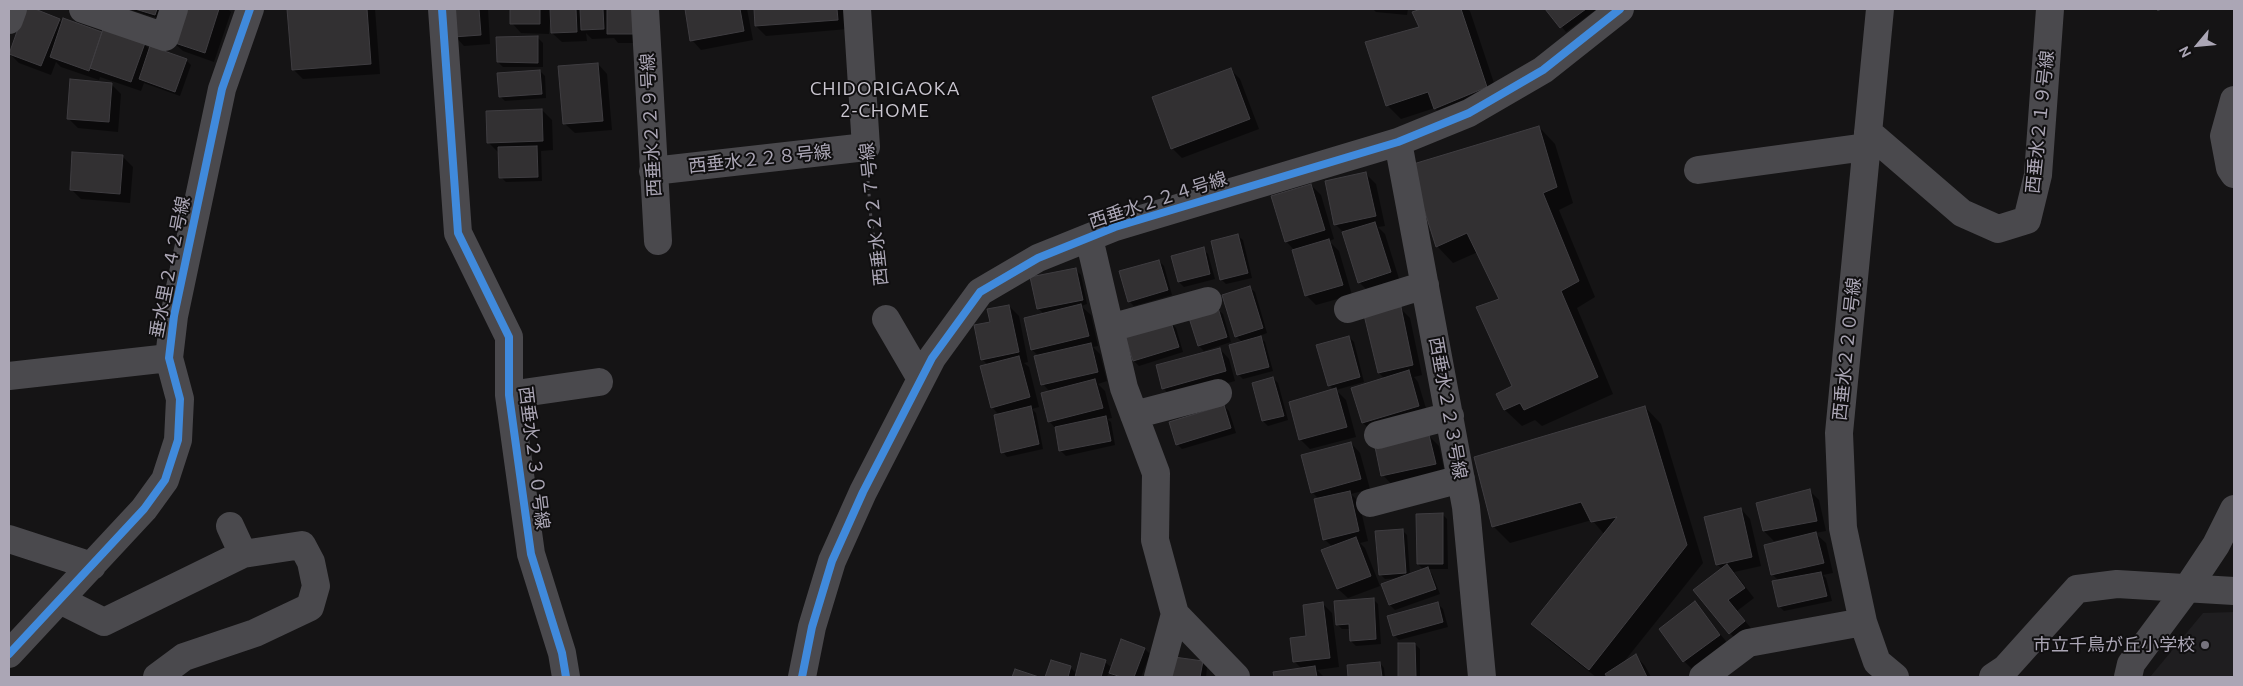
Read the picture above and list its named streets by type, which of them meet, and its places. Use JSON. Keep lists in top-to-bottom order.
{
  "streets": {
    "street": [
      "西垂水２１９号線",
      "西垂水２２９号線",
      "西垂水２２８号線",
      "西垂水２２４号線",
      "西垂水２２７号線",
      "垂水里２４２号線",
      "西垂水２２０号線",
      "西垂水２２３号線",
      "西垂水２３０号線"
    ]
  },
  "crossings": [
    ["西垂水２１９号線", "西垂水２２０号線"],
    ["西垂水２２９号線", "西垂水２２８号線"],
    ["西垂水２２８号線", "西垂水２２７号線"],
    ["西垂水２２４号線", "西垂水２２３号線"]
  ],
  "districts": ["CHIDORIGAOKA 2-CHOME"],
  "places": ["市立千鳥が丘小学校"],
  "north": "bottom left"
}
